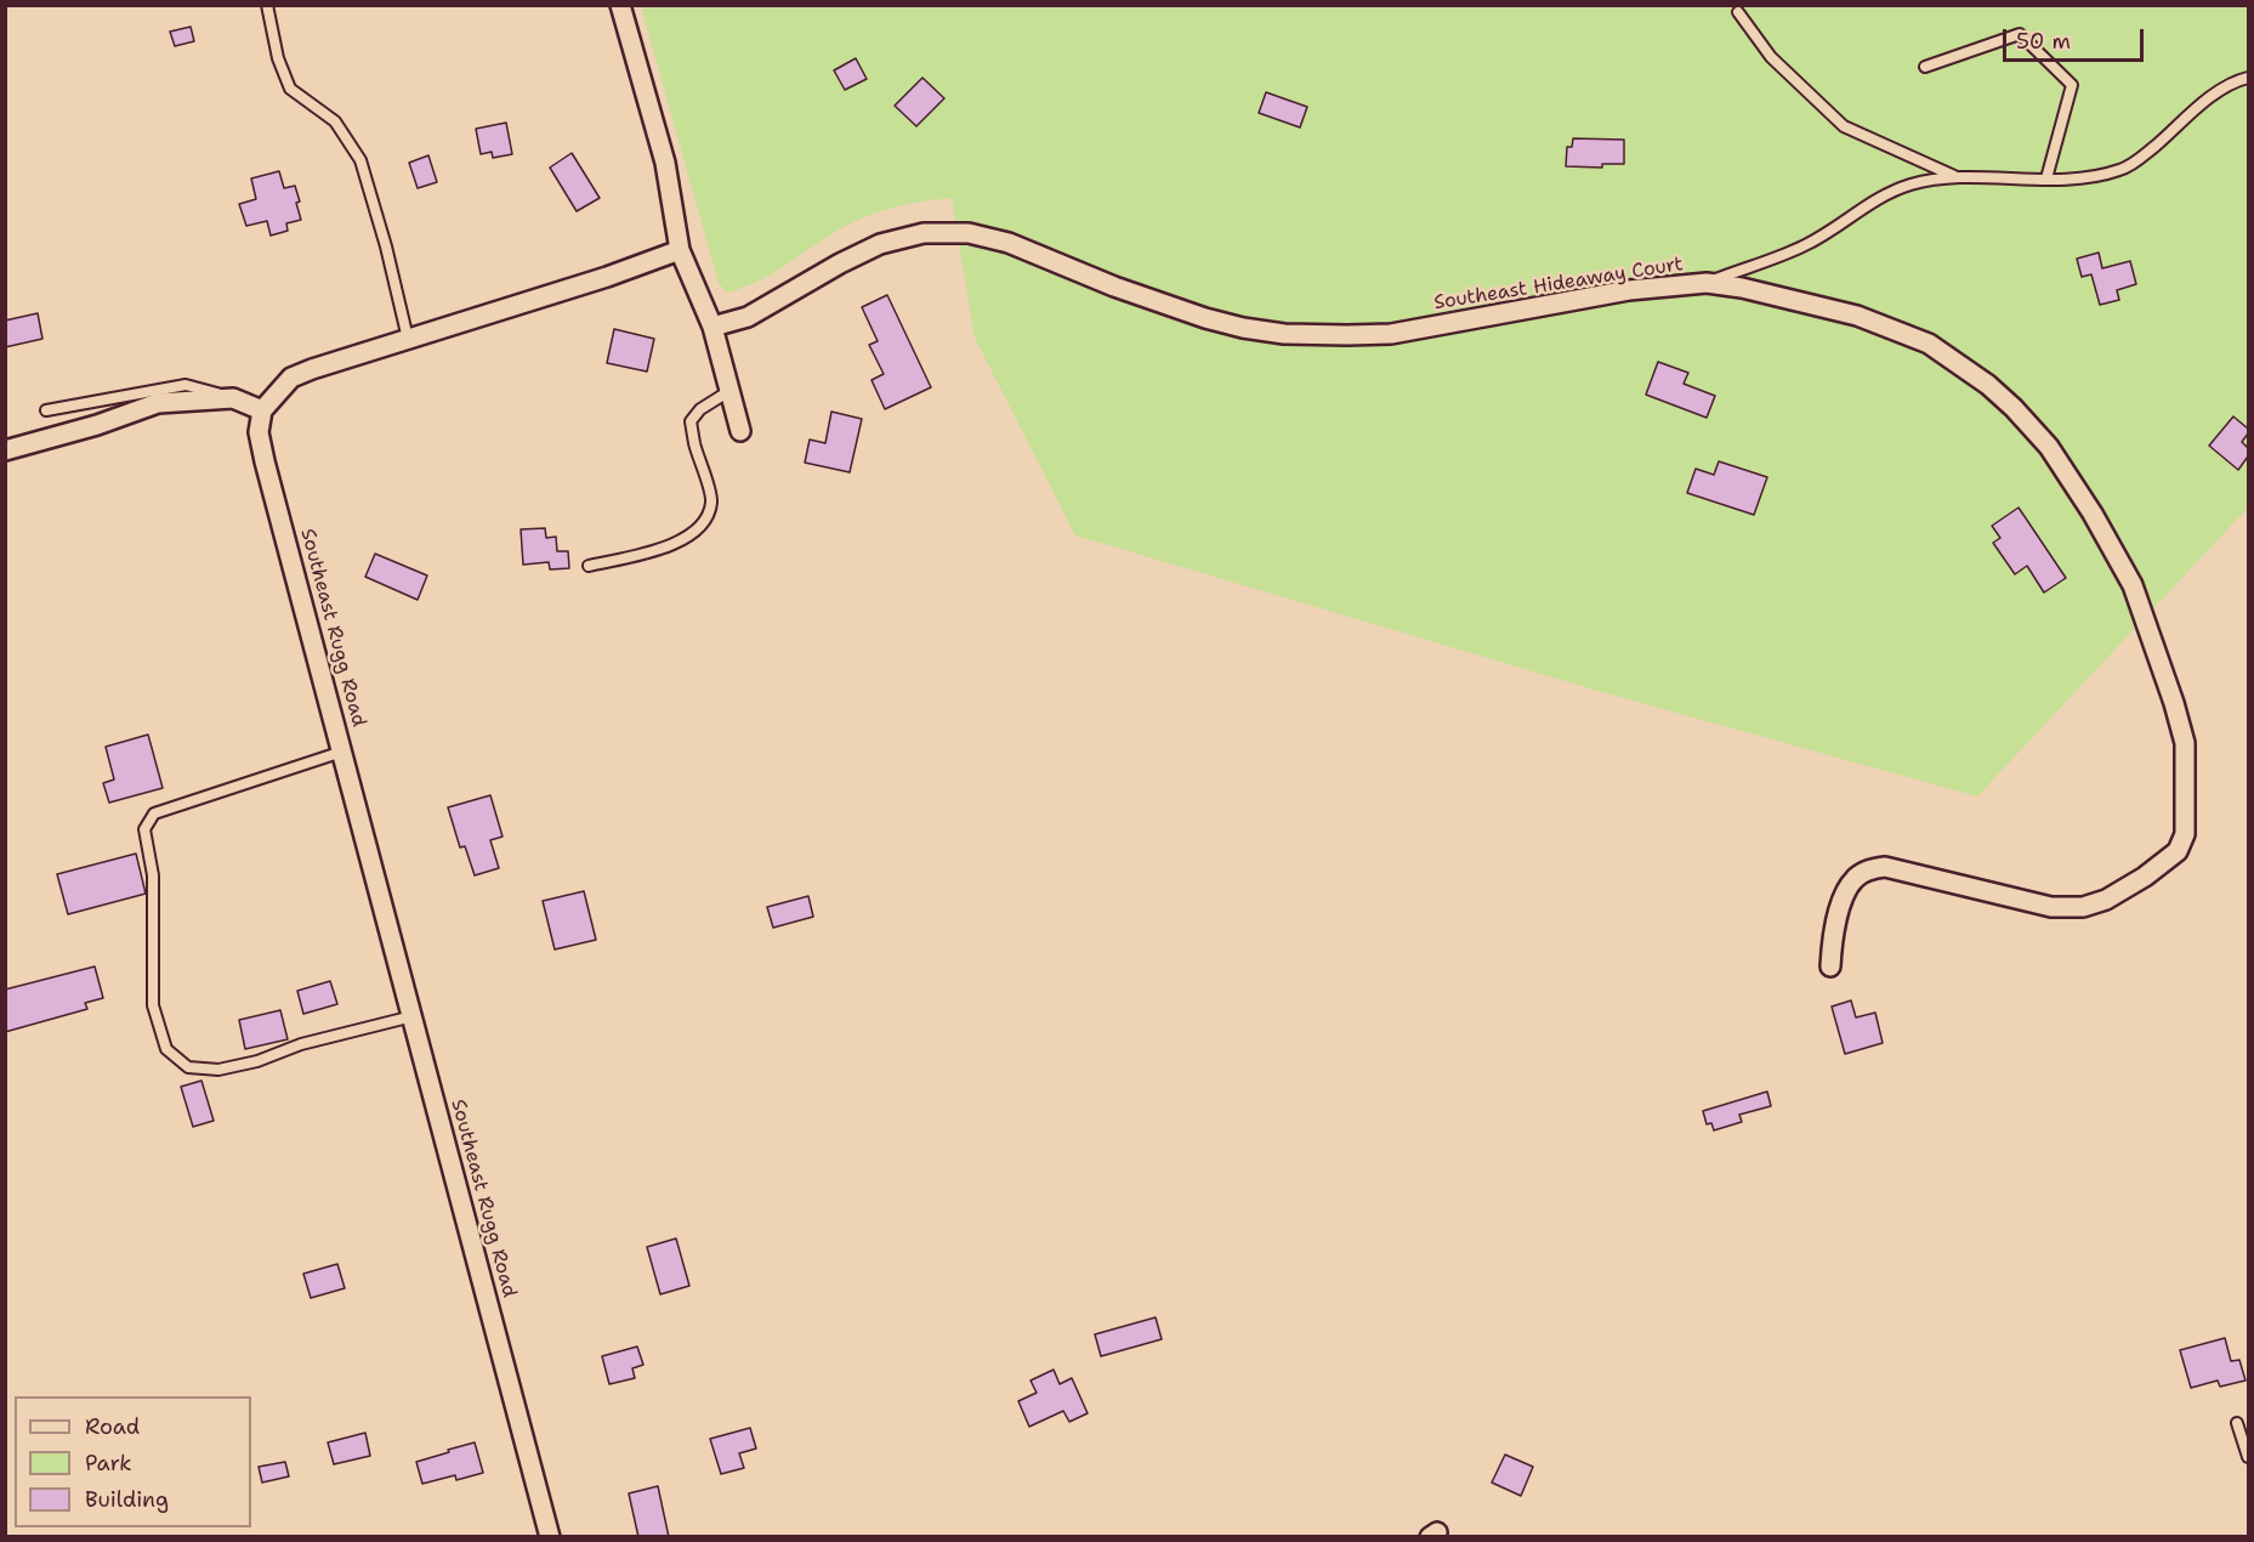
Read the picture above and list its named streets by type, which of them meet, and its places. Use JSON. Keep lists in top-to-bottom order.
{
  "streets": {
    "street": ["Southeast Hideaway Court", "Southeast Rugg Road"]
  },
  "legend": ["Road", "Park", "Building"],
  "scale_bar": "50 m"
}
